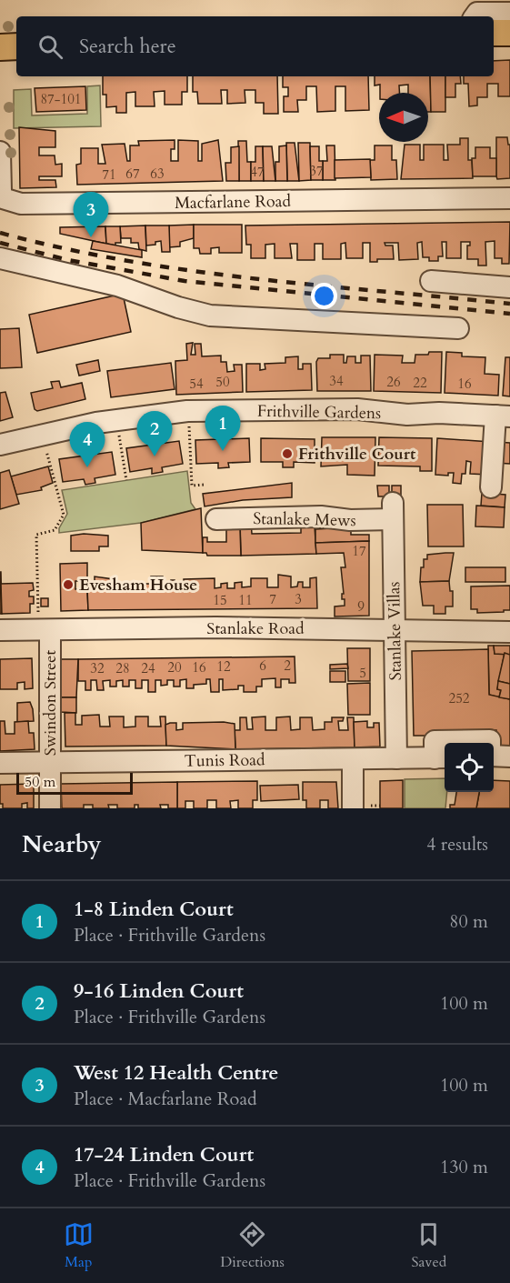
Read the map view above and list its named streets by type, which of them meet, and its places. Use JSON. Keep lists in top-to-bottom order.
{
  "streets": {
    "street": [
      "Macfarlane Road",
      "Frithville Gardens",
      "Stanlake Mews",
      "Stanlake Road",
      "Stanlake Villas",
      "Swindon Street",
      "Tunis Road"
    ]
  },
  "crossings": [
    ["Stanlake Mews", "Stanlake Villas"],
    ["Stanlake Road", "Stanlake Villas"],
    ["Stanlake Road", "Swindon Street"],
    ["Stanlake Villas", "Tunis Road"],
    ["Swindon Street", "Tunis Road"]
  ],
  "places": ["Frithville Court", "Evesham House"],
  "house_numbers": [
    "87-101",
    "37",
    "47",
    "67",
    "63",
    "71",
    "34",
    "50",
    "26",
    "22",
    "54",
    "16",
    "17",
    "7",
    "3",
    "15",
    "11",
    "9",
    "6",
    "2",
    "12",
    "20",
    "16",
    "32",
    "28",
    "24",
    "5",
    "252"
  ],
  "scale_bar": "50 m",
  "north": "left",
  "page": {
    "search": "Search here",
    "pins": [
      "3",
      "1",
      "2",
      "4"
    ],
    "scale": "50 m",
    "heading": ["Nearby", "4 results"],
    "list": [
      {
        "mark": "1",
        "name": "1-8 Linden Court",
        "note": "Place · Frithville Gardens",
        "value": "80 m"
      },
      {
        "mark": "2",
        "name": "9-16 Linden Court",
        "note": "Place · Frithville Gardens",
        "value": "100 m"
      },
      {
        "mark": "3",
        "name": "West 12 Health Centre",
        "note": "Place · Macfarlane Road",
        "value": "100 m"
      },
      {
        "mark": "4",
        "name": "17-24 Linden Court",
        "note": "Place · Frithville Gardens",
        "value": "130 m"
      }
    ],
    "nav": ["Map", "Directions", "Saved"]
  }
}
